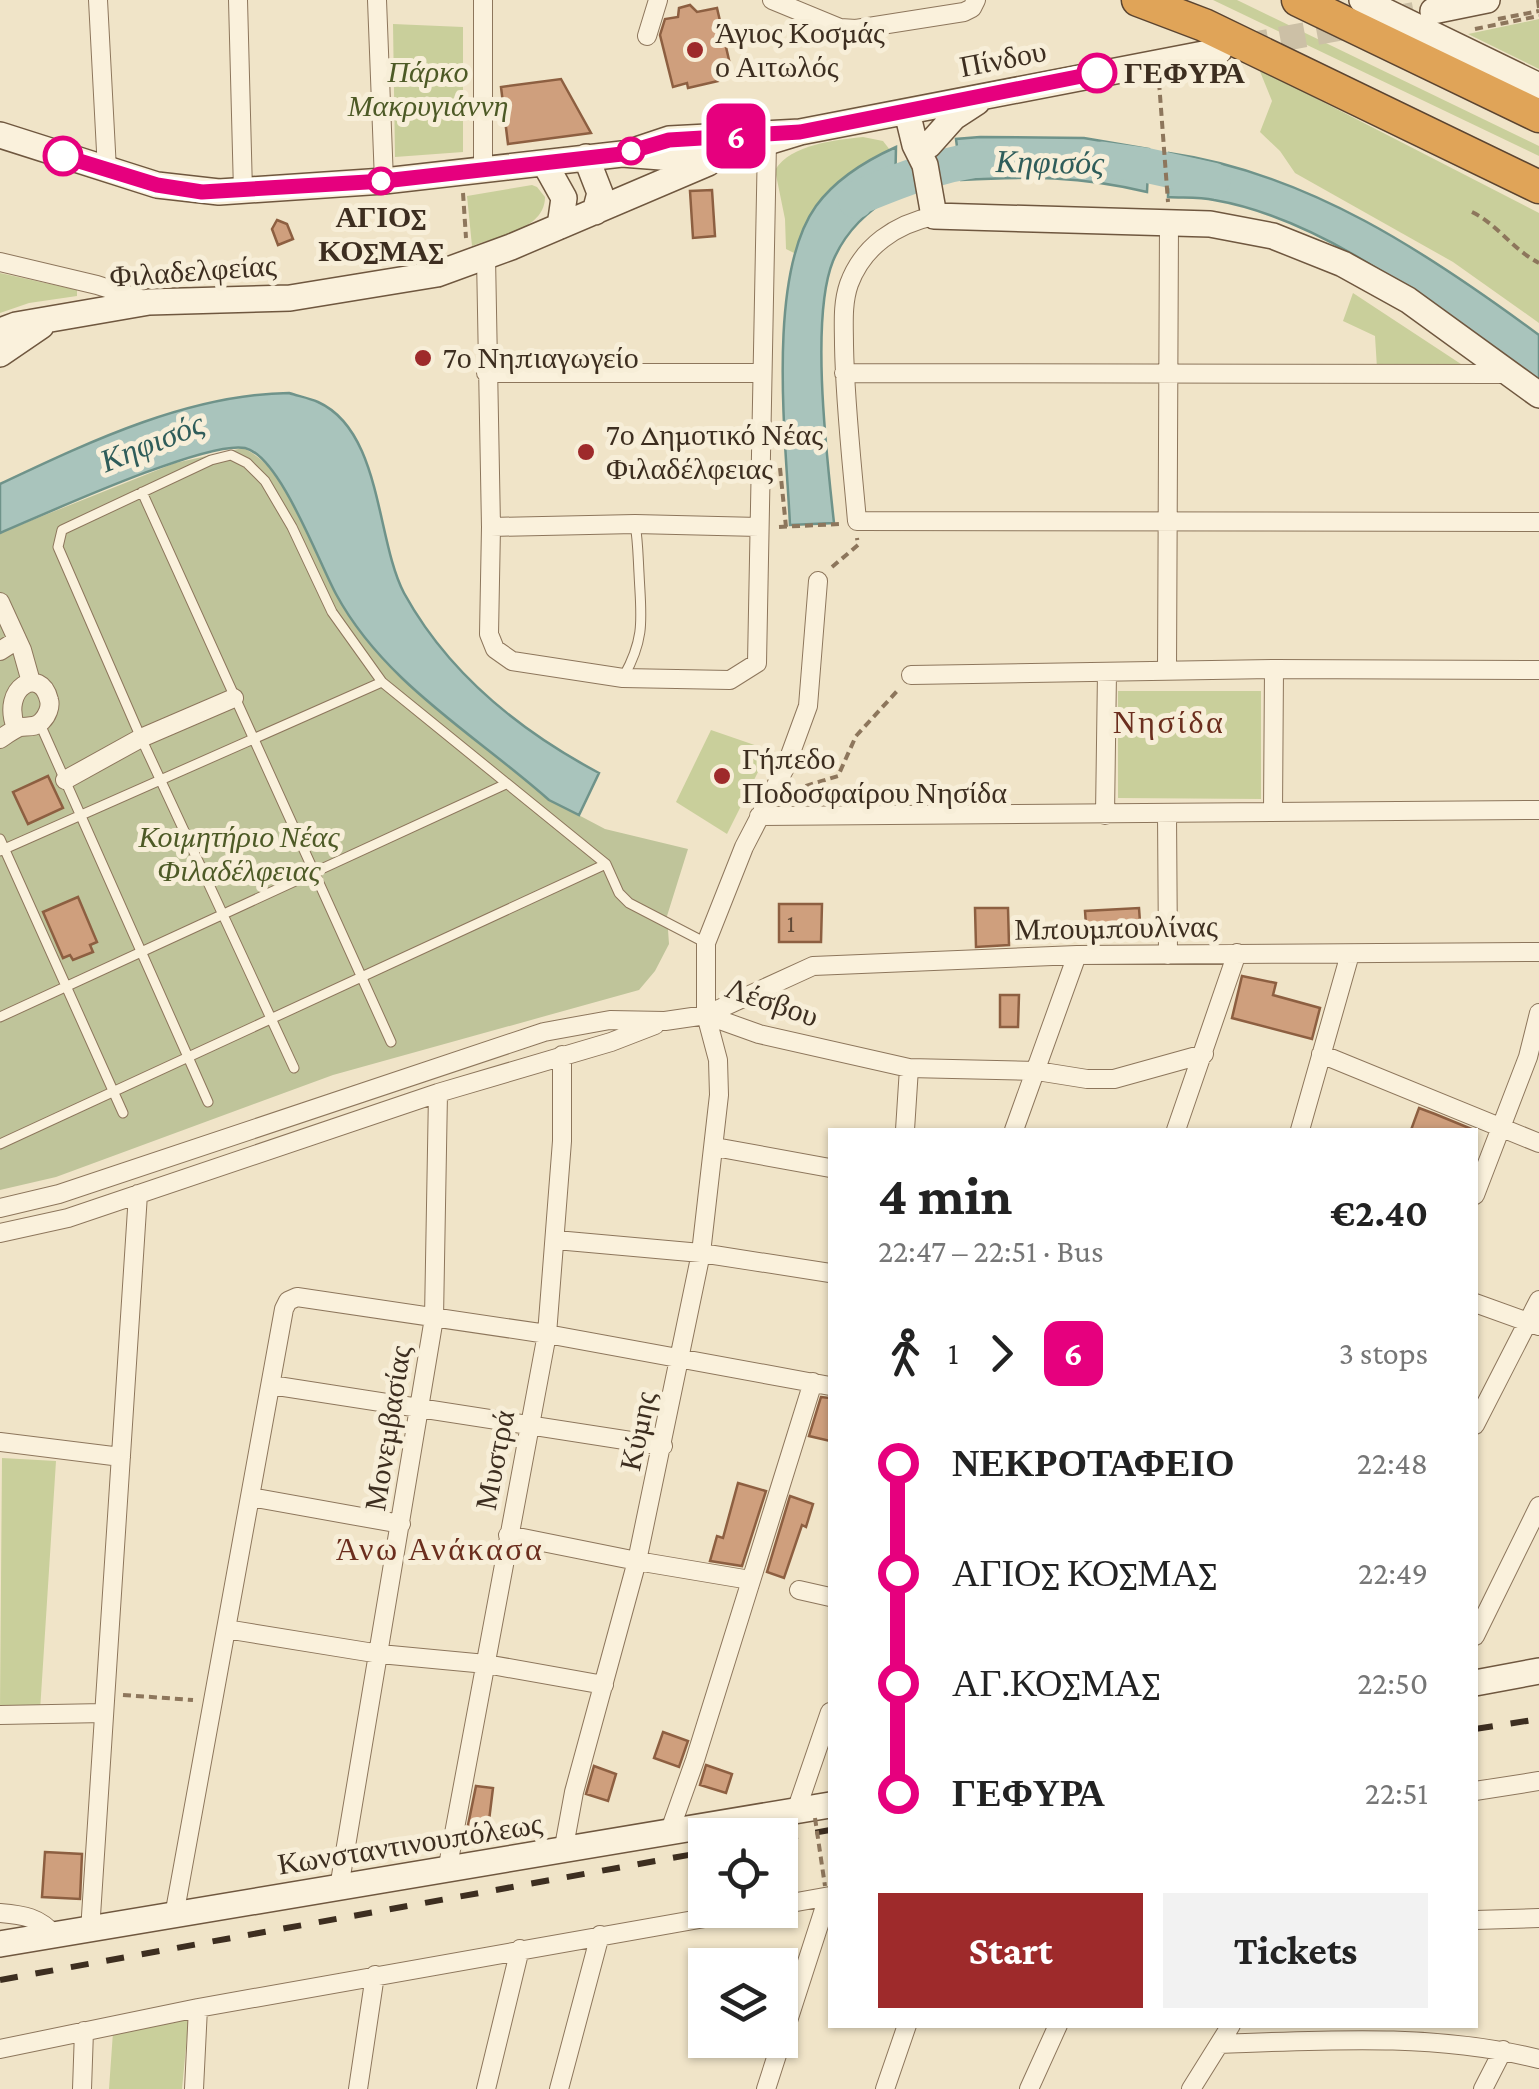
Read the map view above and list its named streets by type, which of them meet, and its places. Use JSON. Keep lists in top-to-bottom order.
{
  "streets": {
    "main road": ["Πίνδου", "Φιλαδελφείας", "Κωνσταντινουπόλεως"],
    "street": [
      "Μπουμπουλίνας",
      "Λέσβου",
      "Μονεμβασίας",
      "Κύμης",
      "Μυστρά"
    ]
  },
  "crossings": [
    ["Μπουμπουλίνας", "Λέσβου"],
    ["Μπουμπουλίνας", "Κύμης"],
    ["Λέσβου", "Κύμης"],
    ["Μονεμβασίας", "Κωνσταντινουπόλεως"],
    ["Κύμης", "Κωνσταντινουπόλεως"],
    ["Μυστρά", "Κωνσταντινουπόλεως"]
  ],
  "districts": ["Νησίδα", "Άνω Ανάκασα"],
  "water": ["Κηφισός"],
  "parks": ["Πάρκο Μακρυγιάννη", "Κοιμητήριο Νέας Φιλαδέλφειας"],
  "places": [
    "Άγιος Κοσμάς ο Αιτωλός",
    "ΓΕΦΥΡΑ",
    "ΑΓΙΟΣ ΚΟΣΜΑΣ",
    "7ο Νηπιαγωγείο",
    "7ο Δημοτικό Νέας Φιλαδέλφειας",
    "Γήπεδο Ποδοσφαίρου Νησίδα"
  ],
  "lines": ["bus line 6"],
  "house_numbers": ["1"],
  "page": {
    "on_map": "6",
    "heading": ["4 min", "22:47 – 22:51 · Bus", "€2.40"],
    "legs": ["1", "6", "3 stops"],
    "list": [
      {
        "name": "ΝΕΚΡΟΤΑΦΕΙΟ",
        "value": "22:48"
      },
      {
        "name": "ΑΓΙΟΣ ΚΟΣΜΑΣ",
        "value": "22:49"
      },
      {
        "name": "ΑΓ.ΚΟΣΜΑΣ",
        "value": "22:50"
      },
      {
        "name": "ΓΕΦΥΡΑ",
        "value": "22:51"
      }
    ],
    "buttons": ["Start", "Tickets"]
  }
}
